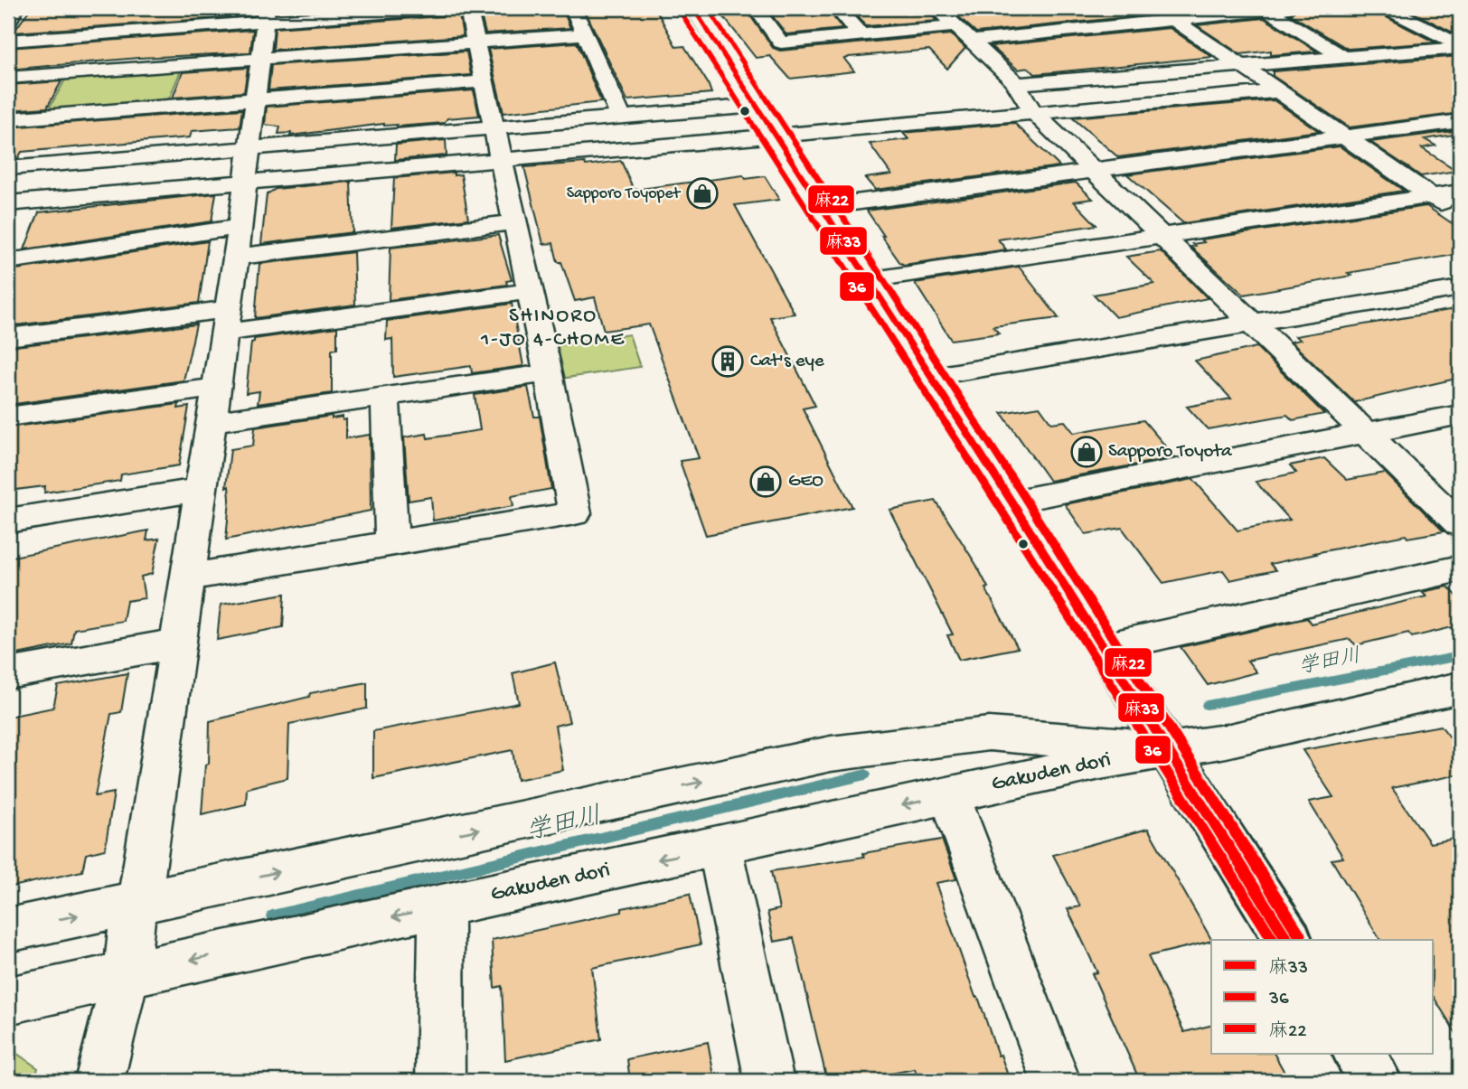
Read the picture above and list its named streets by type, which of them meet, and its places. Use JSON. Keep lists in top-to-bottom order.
{
  "streets": {
    "street": ["Gakuden dori"]
  },
  "districts": ["SHINORO 1-JO 4-CHOME"],
  "water": ["学田川"],
  "places": {
    "shop": ["Sapporo Toyopet", "Sapporo Toyota", "GEO"],
    "building": ["Cat's eye"]
  },
  "lines": ["transit line 麻33", "transit line 麻22", "transit line 36"],
  "legend": ["麻33", "36", "麻22"]
}
